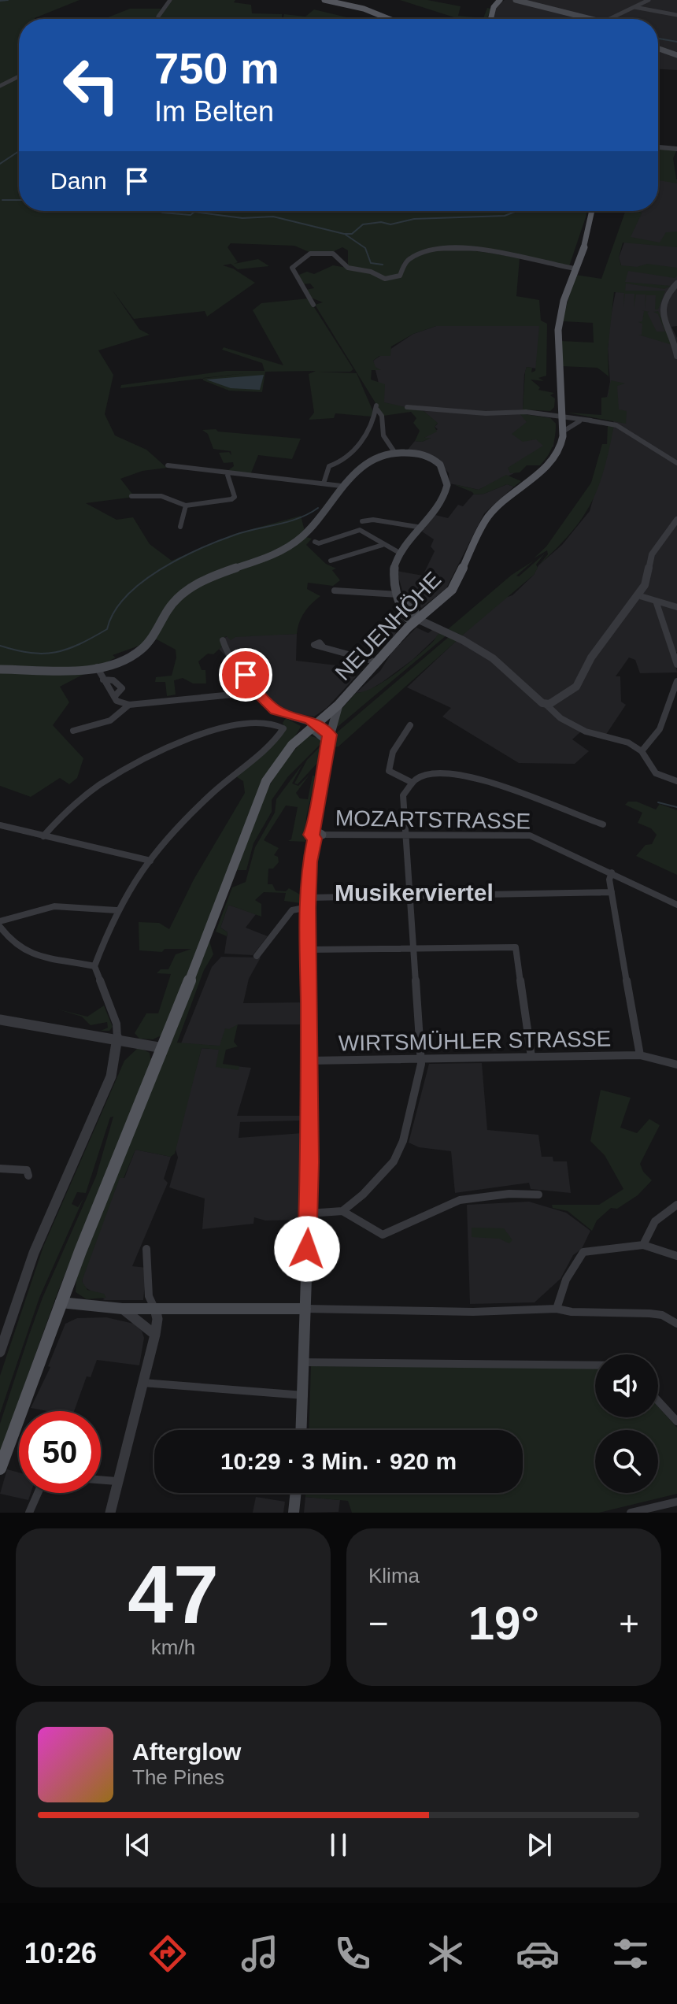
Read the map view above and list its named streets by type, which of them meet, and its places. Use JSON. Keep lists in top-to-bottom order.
{
  "streets": {
    "main road": ["NEUENHÖHE"],
    "street": ["MOZARTSTRASSE", "WIRTSMÜHLER STRASSE"]
  },
  "districts": ["Musikerviertel"],
  "page": {
    "turn": ["750 m", "Im Belten"],
    "then": "Dann",
    "limit": "50",
    "trip": "10:29 · 3 Min. · 920 m",
    "tile": [
      ["47", "km/h"],
      "Klima"
    ],
    "heat": ["−", "19°", "+"],
    "song": ["Afterglow", "The Pines"],
    "tabs": "10:26"
  }
}
